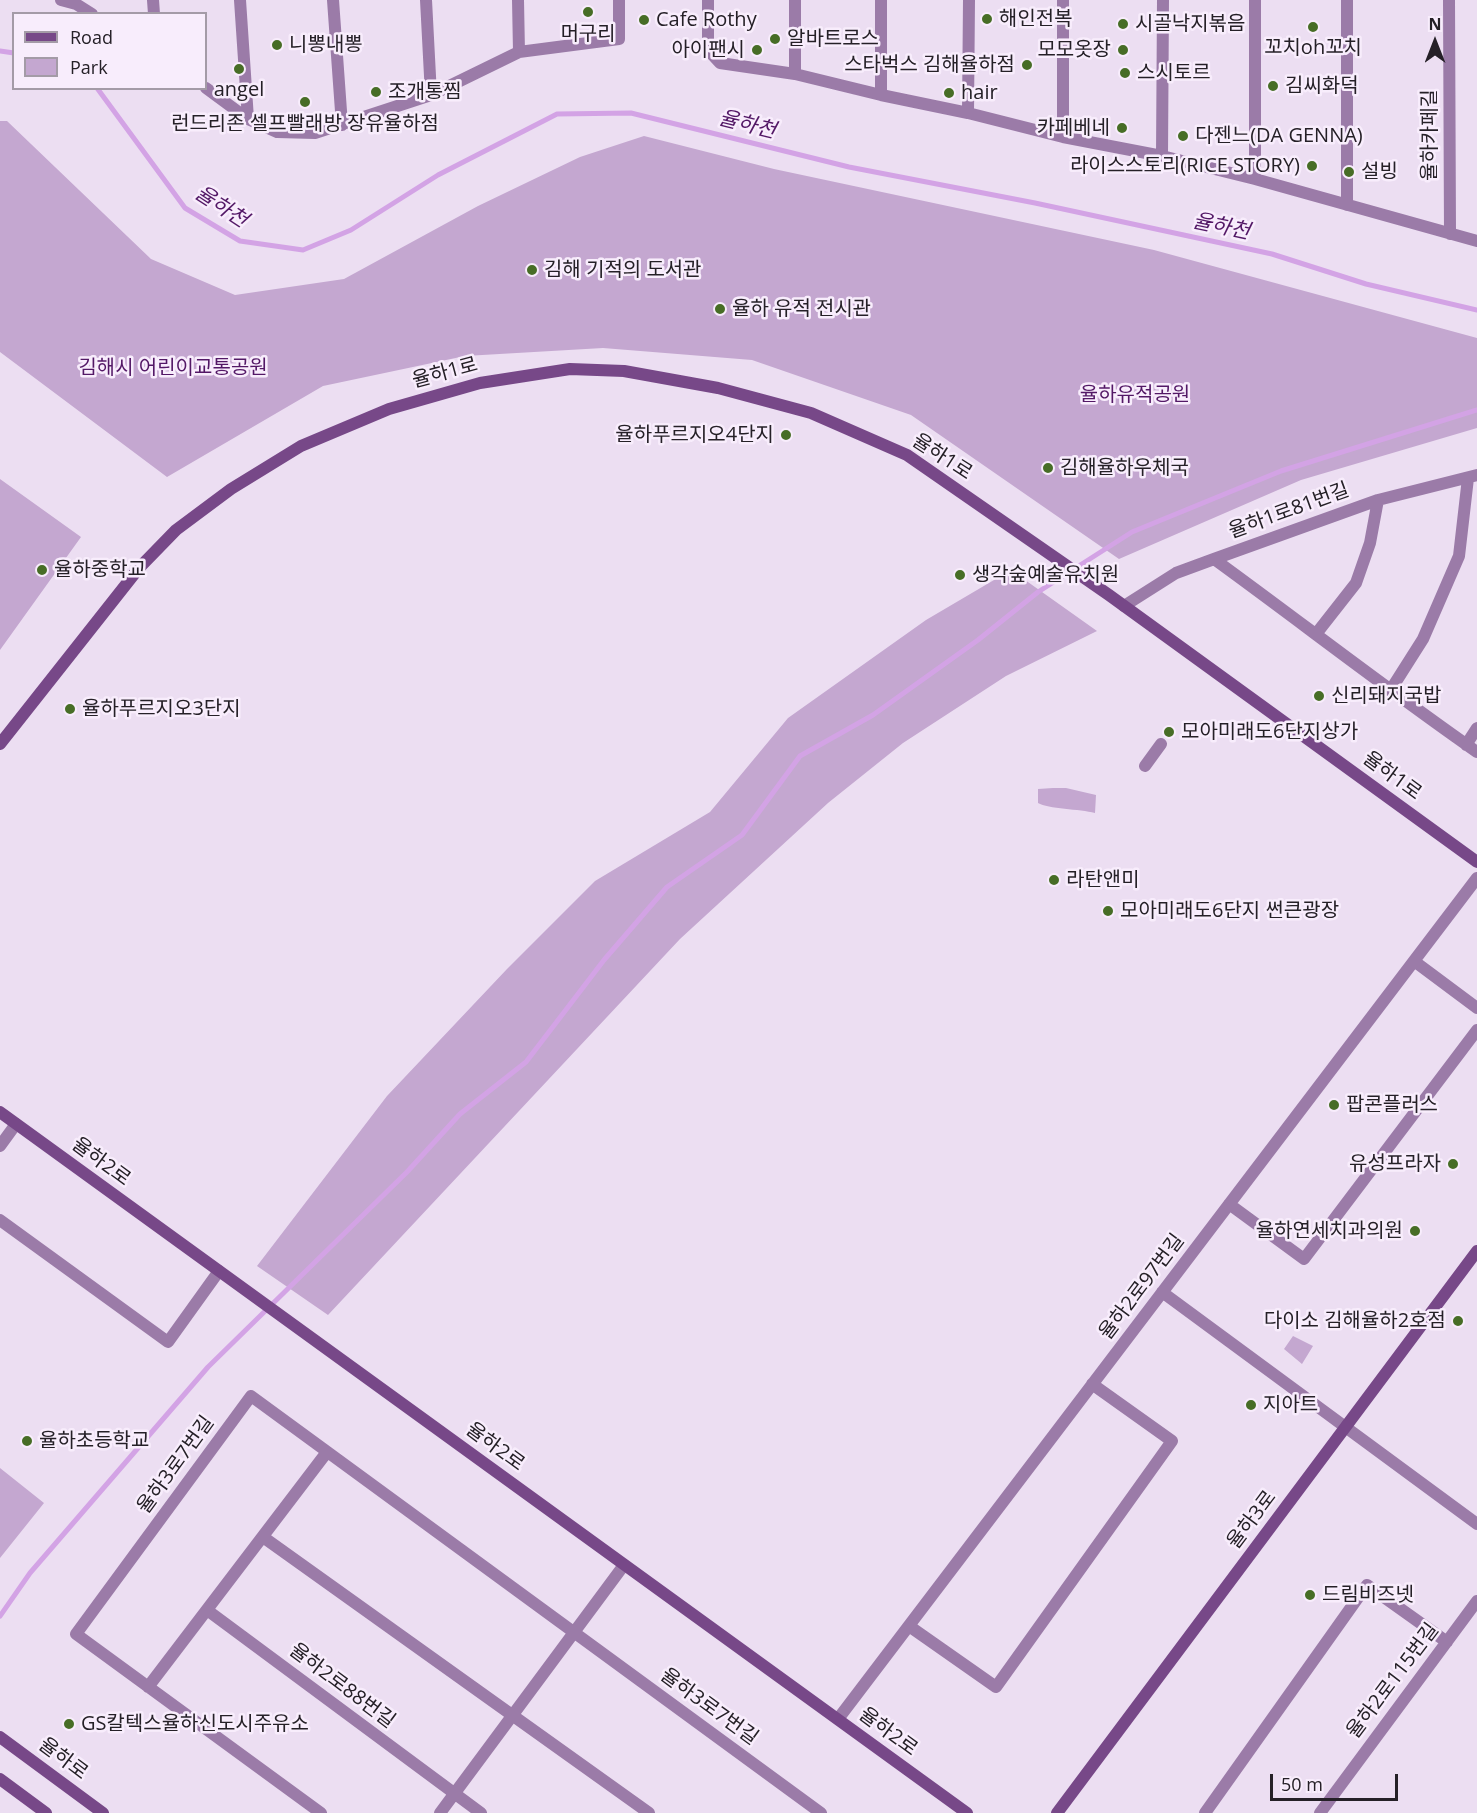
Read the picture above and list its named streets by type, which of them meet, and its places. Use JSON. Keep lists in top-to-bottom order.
{
  "streets": {
    "street": [
      "율하카페길",
      "율하1로",
      "율하1로81번길",
      "율하2로",
      "율하2로97번길",
      "율하3로7번길",
      "율하3로",
      "율하2로115번길",
      "율하2로88번길",
      "율하로"
    ]
  },
  "crossings": [
    ["율하1로", "율하1로81번길"],
    ["율하2로", "율하2로97번길"]
  ],
  "water": ["율하천"],
  "parks": ["김해시 어린이교통공원", "율하유적공원"],
  "places": [
    "머구리",
    "해인전복",
    "Cafe Rothy",
    "시골낙지볶음",
    "꼬치oh꼬치",
    "알바트로스",
    "니뽕내뽕",
    "아이팬시",
    "모모옷장",
    "스타벅스 김해율하점",
    "angel",
    "스시토르",
    "김씨화덕",
    "조개통찜",
    "hair",
    "런드리존 셀프빨래방 장유율하점",
    "카페베네",
    "다젠느(DA GENNA)",
    "라이스스토리(RICE STORY)",
    "설빙",
    "김해 기적의 도서관",
    "율하 유적 전시관",
    "율하푸르지오4단지",
    "김해율하우체국",
    "율하중학교",
    "생각숲예술유치원",
    "신리돼지국밥",
    "율하푸르지오3단지",
    "모아미래도6단지상가",
    "라탄앤미",
    "모아미래도6단지 썬큰광장",
    "팝콘플러스",
    "유성프라자",
    "율하연세치과의원",
    "다이소 김해율하2호점",
    "지아트",
    "율하초등학교",
    "드림비즈넷",
    "GS칼텍스율하신도시주유소"
  ],
  "legend": ["Road", "Park"],
  "scale_bar": "50 m",
  "north": "top"
}
